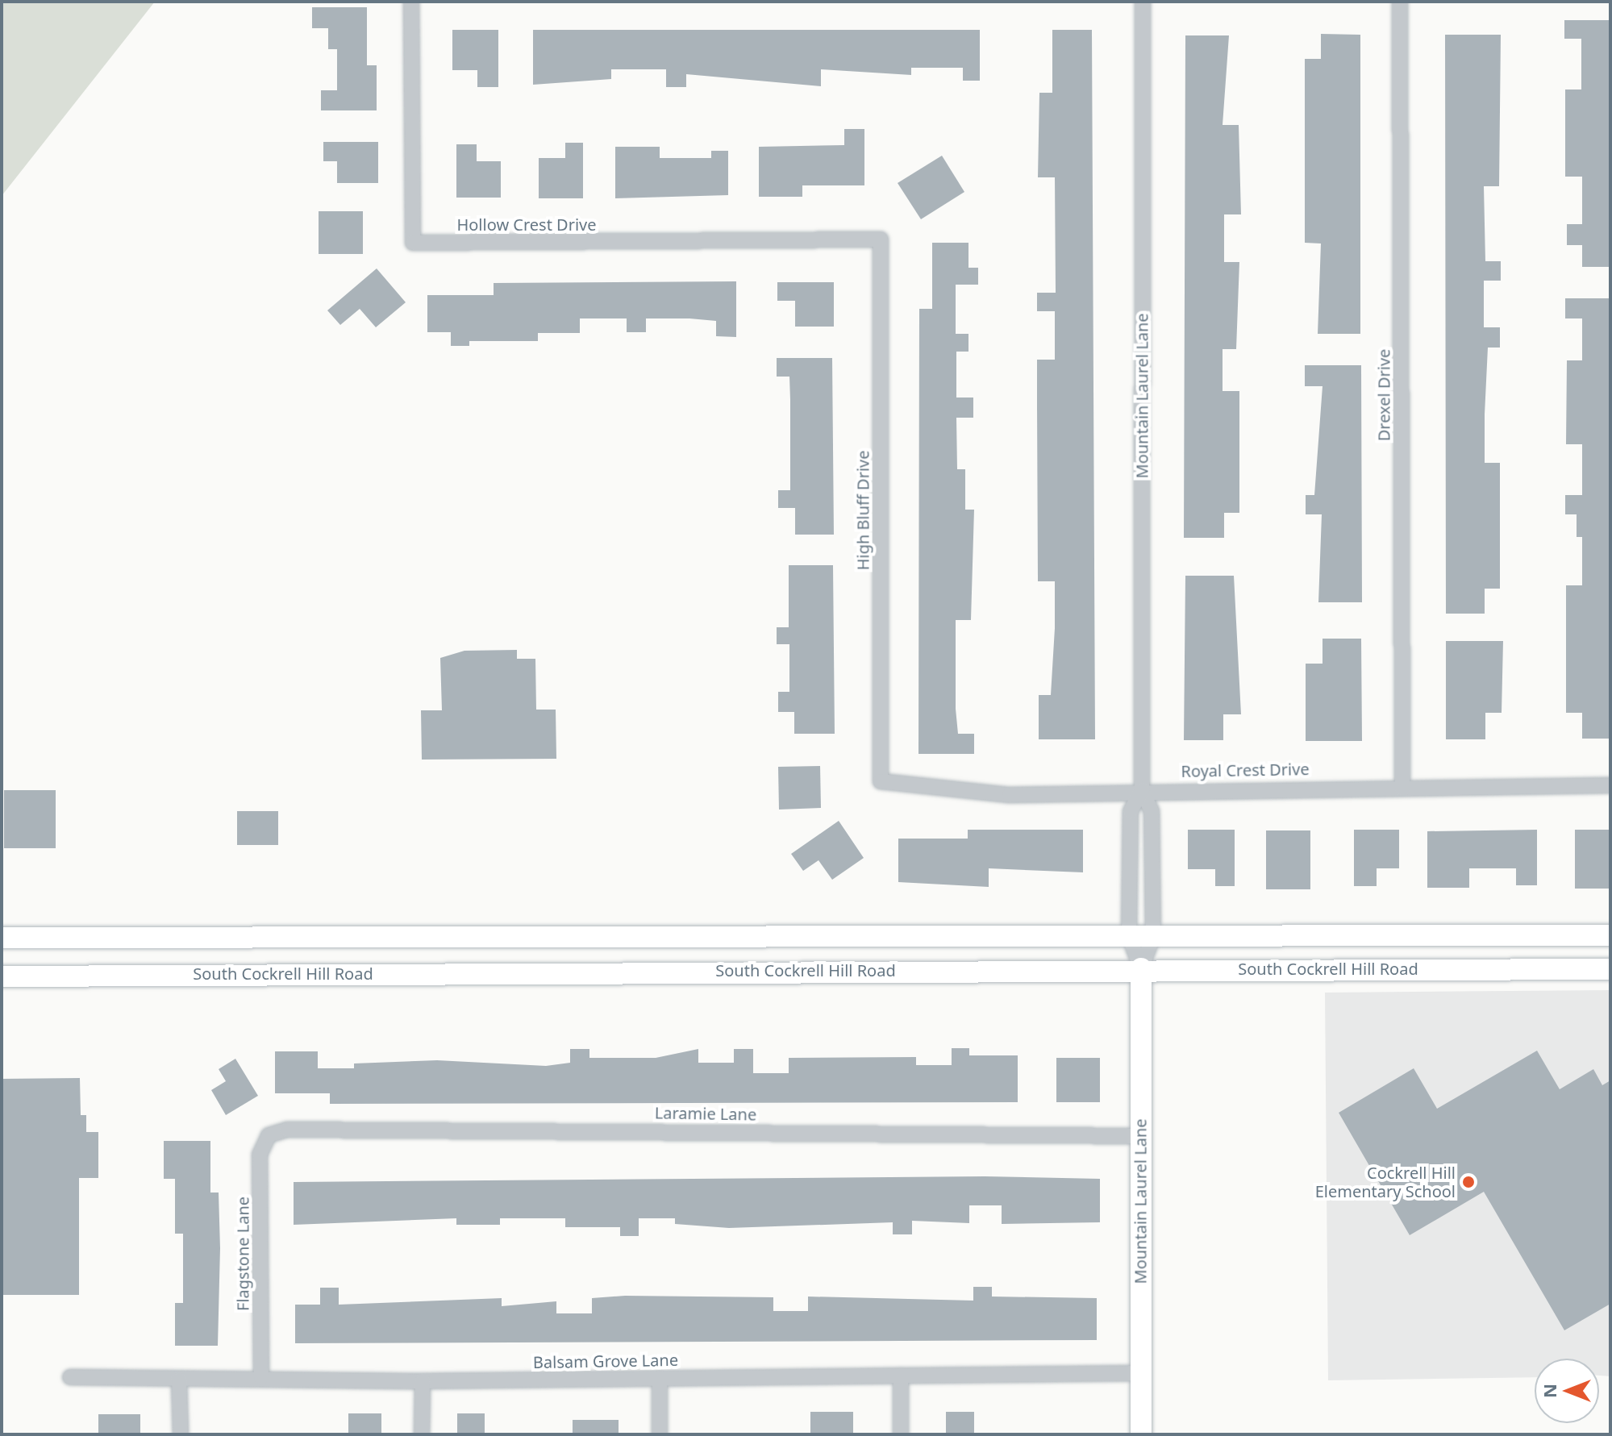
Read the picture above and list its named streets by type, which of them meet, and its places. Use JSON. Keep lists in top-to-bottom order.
{
  "streets": {
    "main road": ["Mountain Laurel Lane", "South Cockrell Hill Road"],
    "street": [
      "Hollow Crest Drive",
      "Drexel Drive",
      "High Bluff Drive",
      "Royal Crest Drive",
      "Laramie Lane",
      "Flagstone Lane",
      "Balsam Grove Lane"
    ]
  },
  "crossings": [
    ["Hollow Crest Drive", "High Bluff Drive"],
    ["Drexel Drive", "Royal Crest Drive"],
    ["Mountain Laurel Lane", "Royal Crest Drive"],
    ["Mountain Laurel Lane", "South Cockrell Hill Road"],
    ["Mountain Laurel Lane", "Laramie Lane"],
    ["Mountain Laurel Lane", "Balsam Grove Lane"],
    ["High Bluff Drive", "Royal Crest Drive"],
    ["Laramie Lane", "Flagstone Lane"],
    ["Flagstone Lane", "Balsam Grove Lane"]
  ],
  "places": ["Cockrell Hill Elementary School"],
  "north": "left"
}
